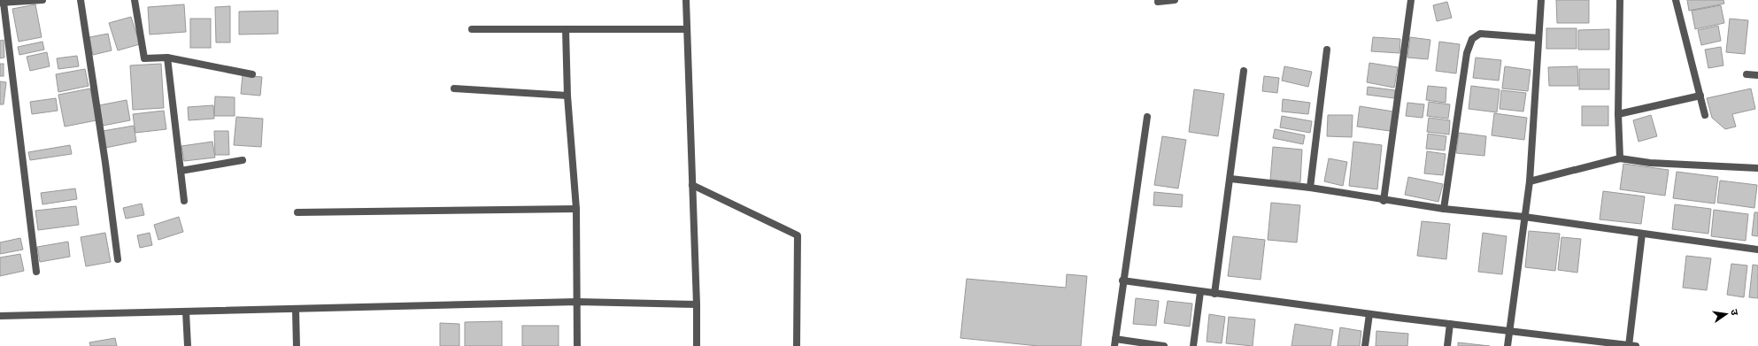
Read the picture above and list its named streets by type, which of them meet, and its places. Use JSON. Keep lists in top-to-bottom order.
{
  "north": "right"
}
